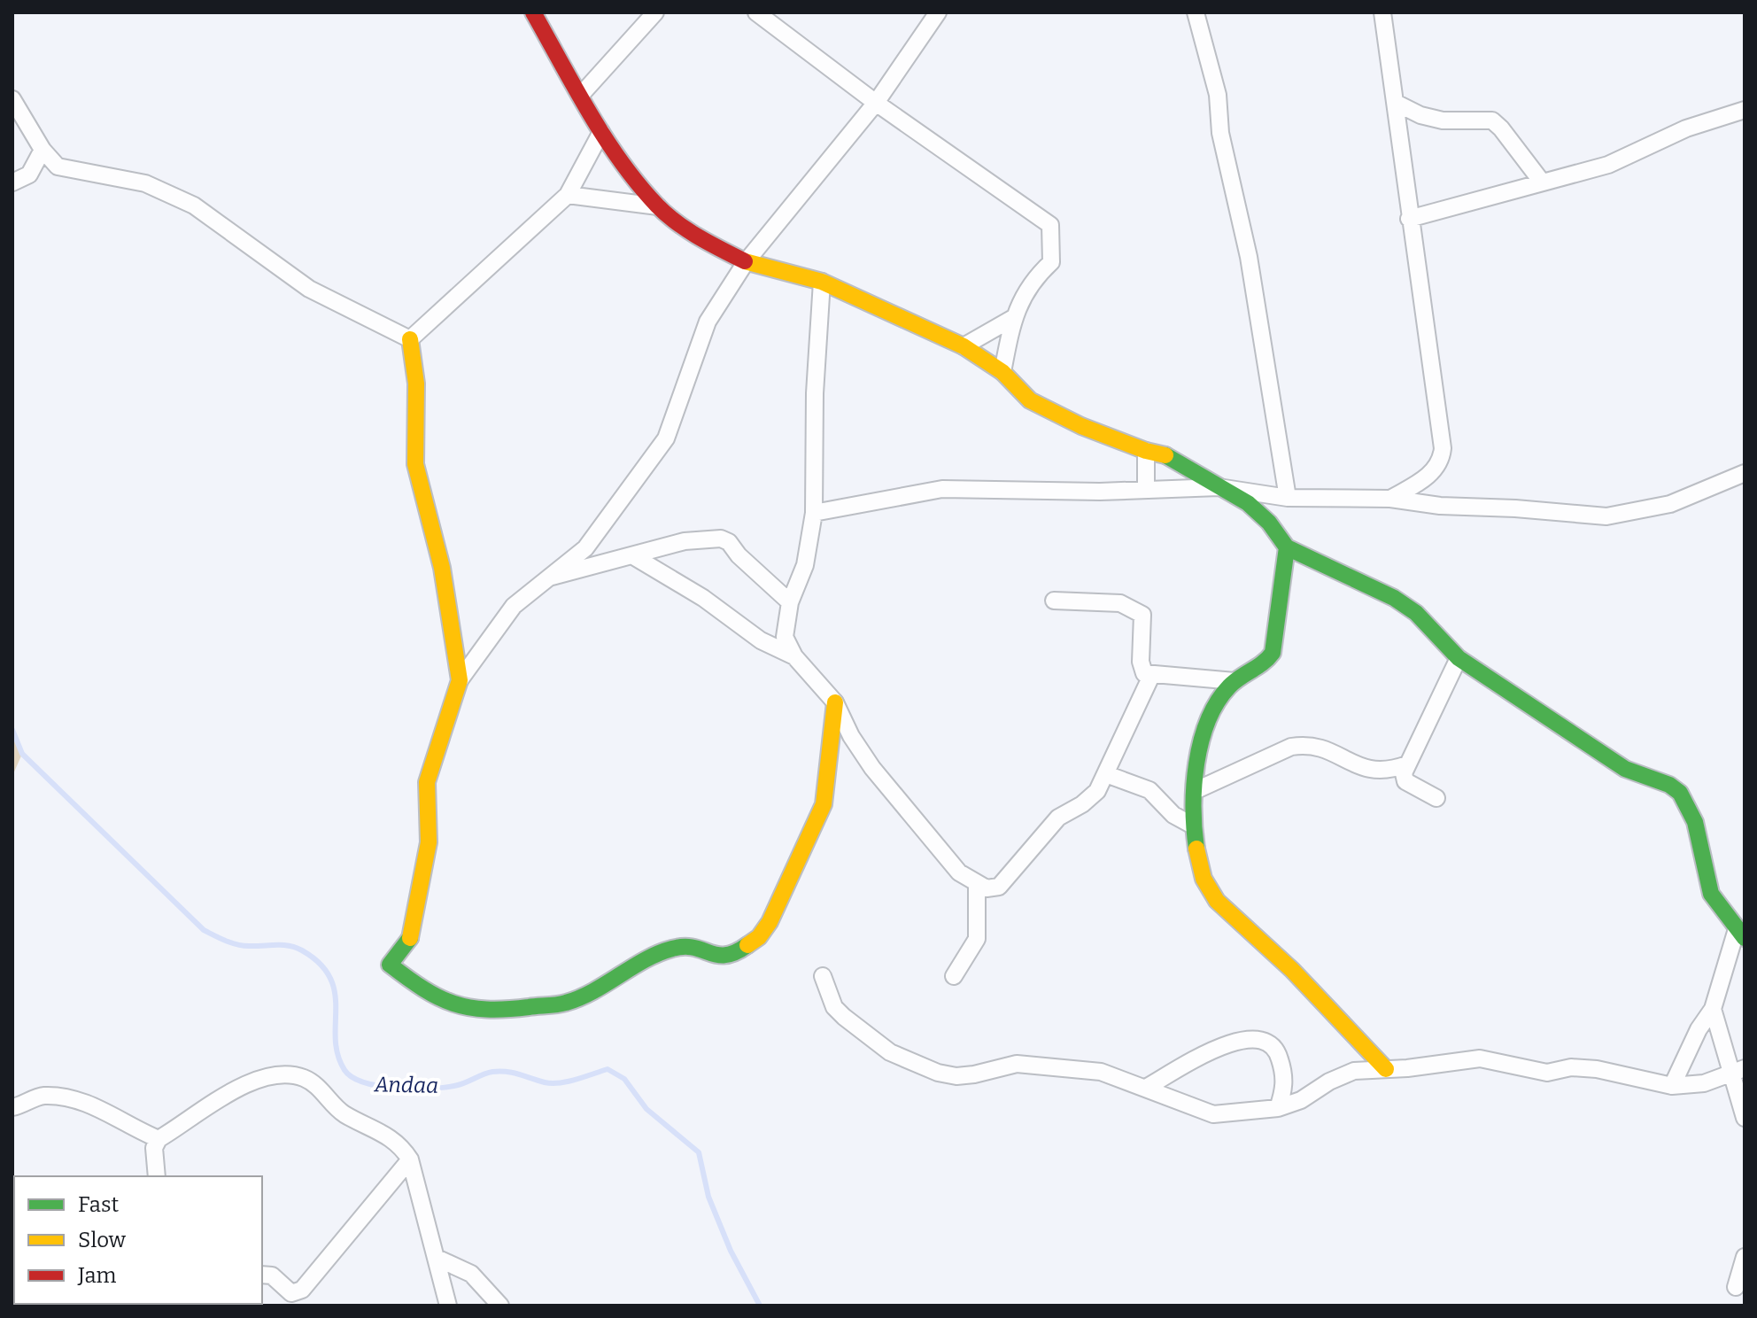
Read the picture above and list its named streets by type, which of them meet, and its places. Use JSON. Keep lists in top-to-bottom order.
{
  "water": ["Andaa"],
  "legend": ["Fast", "Slow", "Jam"]
}
